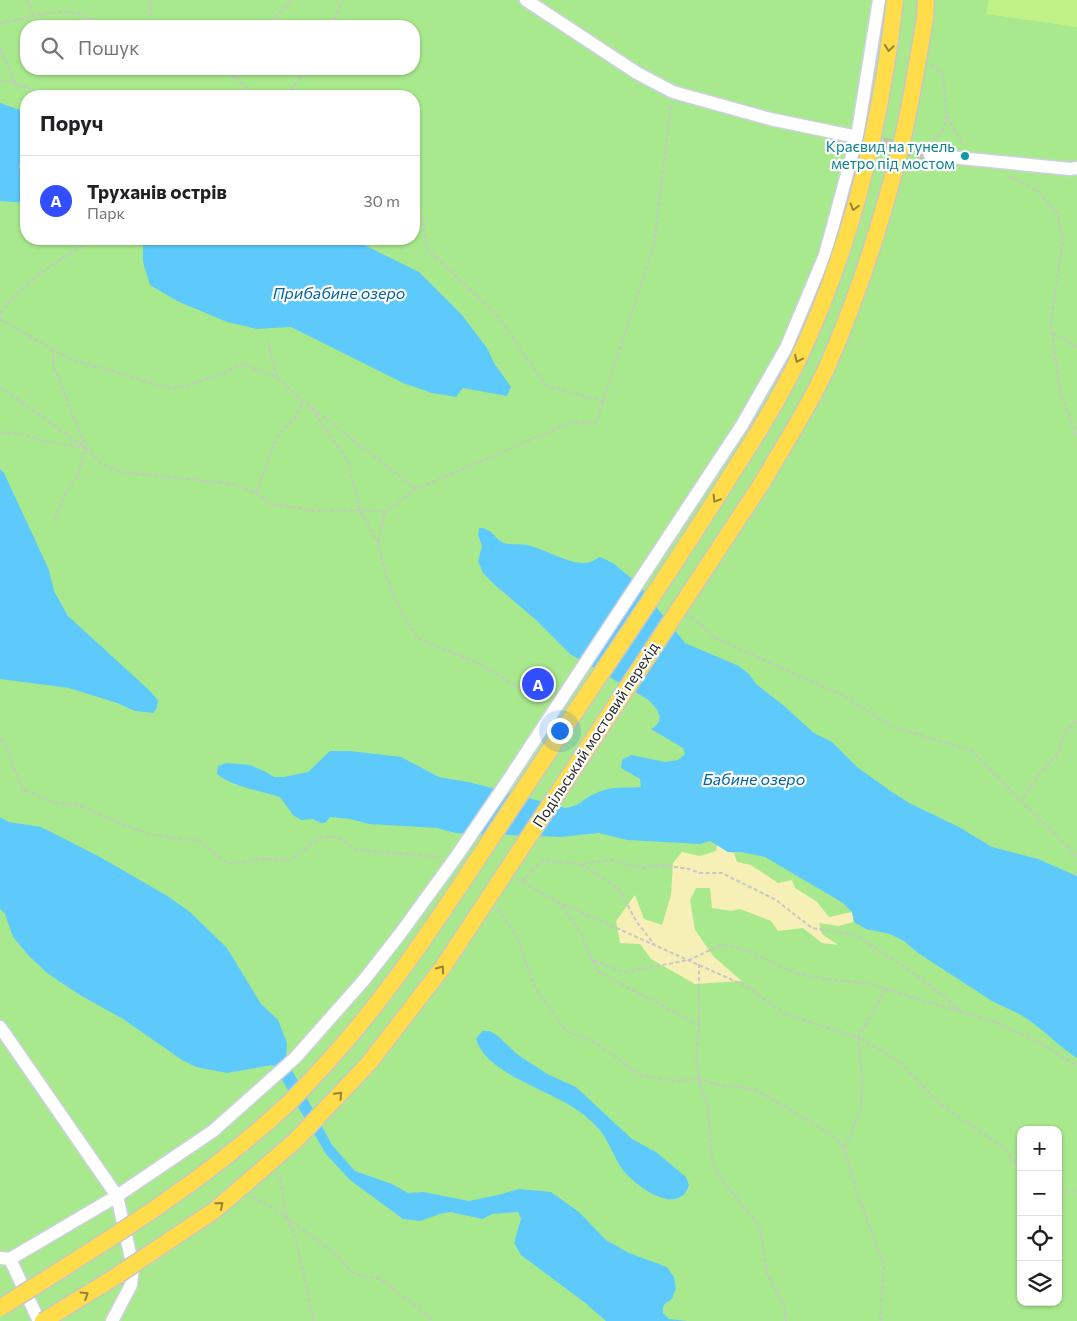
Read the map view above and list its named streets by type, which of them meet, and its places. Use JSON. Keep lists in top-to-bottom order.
{
  "streets": {
    "main road": ["Подільський мостовий перехід"]
  },
  "water": ["Прибабине озеро", "Бабине озеро"],
  "places": ["Краєвид на тунель метро під мостом"],
  "page": {
    "search": "Пошук",
    "heading": "Поруч",
    "list": [
      {
        "mark": "A",
        "name": "Труханів острів",
        "note": "Парк",
        "value": "30 m"
      }
    ],
    "pins": "A",
    "map_buttons": ["+", "−"]
  }
}
